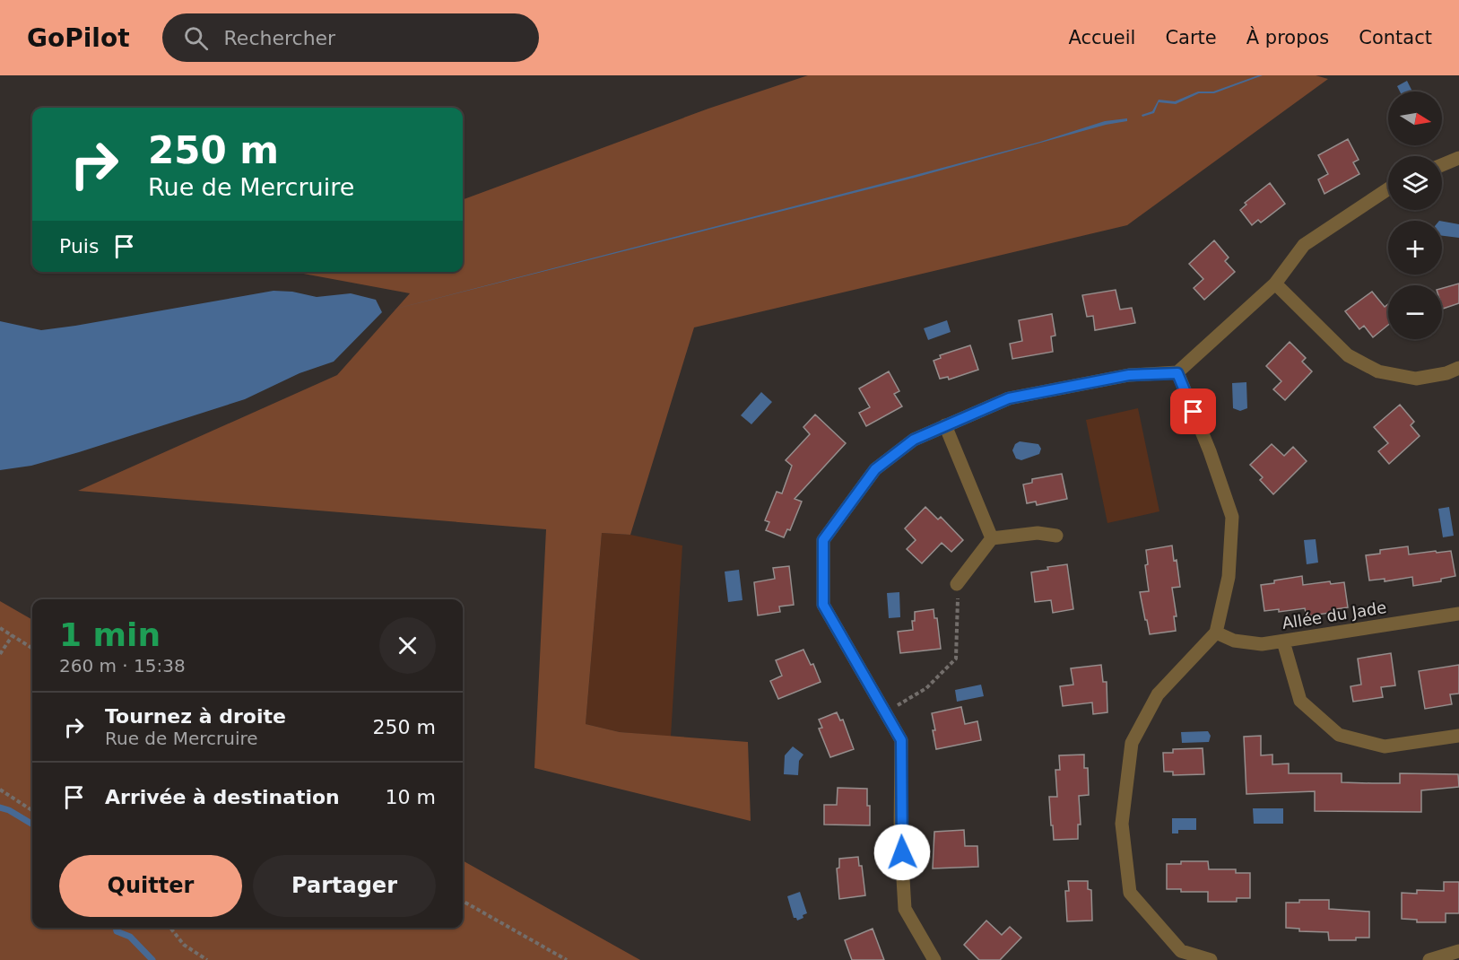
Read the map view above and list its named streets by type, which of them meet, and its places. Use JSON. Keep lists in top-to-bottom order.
{
  "streets": {
    "street": ["Allée du Jade"]
  },
  "north": "right",
  "page": {
    "header": "GoPilot",
    "search": "Rechercher",
    "nav": [
      "Accueil",
      "Carte",
      "À propos",
      "Contact"
    ],
    "map_buttons": ["+", "−"],
    "turn": ["250 m", "Rue de Mercruire"],
    "then": "Puis",
    "heading": ["1 min", "260 m · 15:38"],
    "list": [
      {
        "name": "Tournez à droite",
        "note": "Rue de Mercruire",
        "value": "250 m"
      },
      {
        "name": "Arrivée à destination",
        "value": "10 m"
      }
    ],
    "buttons": ["Quitter", "Partager"]
  }
}
